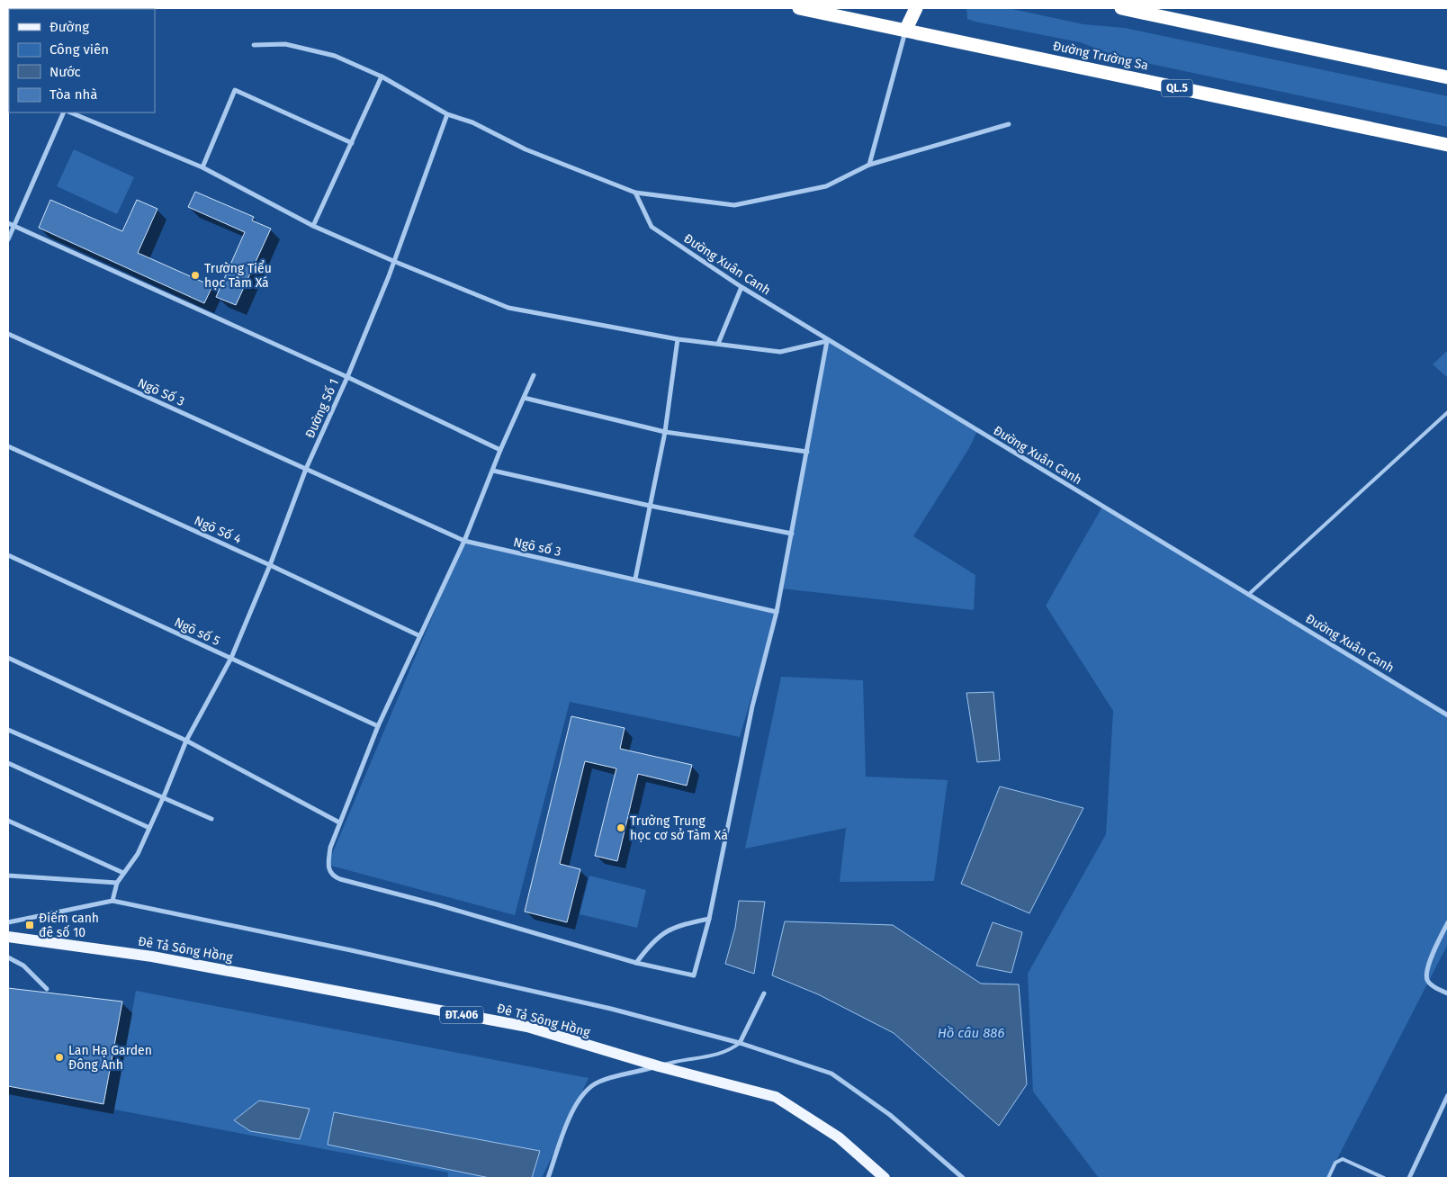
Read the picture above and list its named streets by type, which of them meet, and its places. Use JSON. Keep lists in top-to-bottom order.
{
  "streets": {
    "highway": ["Đường Trường Sa", "QL.5"],
    "main road": ["Đê Tả Sông Hồng", "ĐT.406"],
    "street": [
      "Đường Xuân Canh",
      "Ngõ Số 3",
      "Đường Số 1",
      "Ngõ Số 4",
      "Ngõ số 3",
      "Ngõ số 5"
    ]
  },
  "crossings": [
    ["Ngõ Số 3", "Đường Số 1"],
    ["Ngõ Số 3", "Ngõ số 3"],
    ["Đường Số 1", "Ngõ Số 4"],
    ["Đường Số 1", "Ngõ số 3"],
    ["Đường Số 1", "Ngõ số 5"]
  ],
  "water": ["Hồ câu 886"],
  "places": {
    "other": ["Trường Tiểu học Tàm Xá", "Trường Trung học cơ sở Tàm Xá", "Lan Hạ Garden Đông Anh"],
    "transit": ["Điếm canh đê số 10"]
  },
  "legend": [
    "Đường",
    "Công viên",
    "Nước",
    "Tòa nhà"
  ]
}
